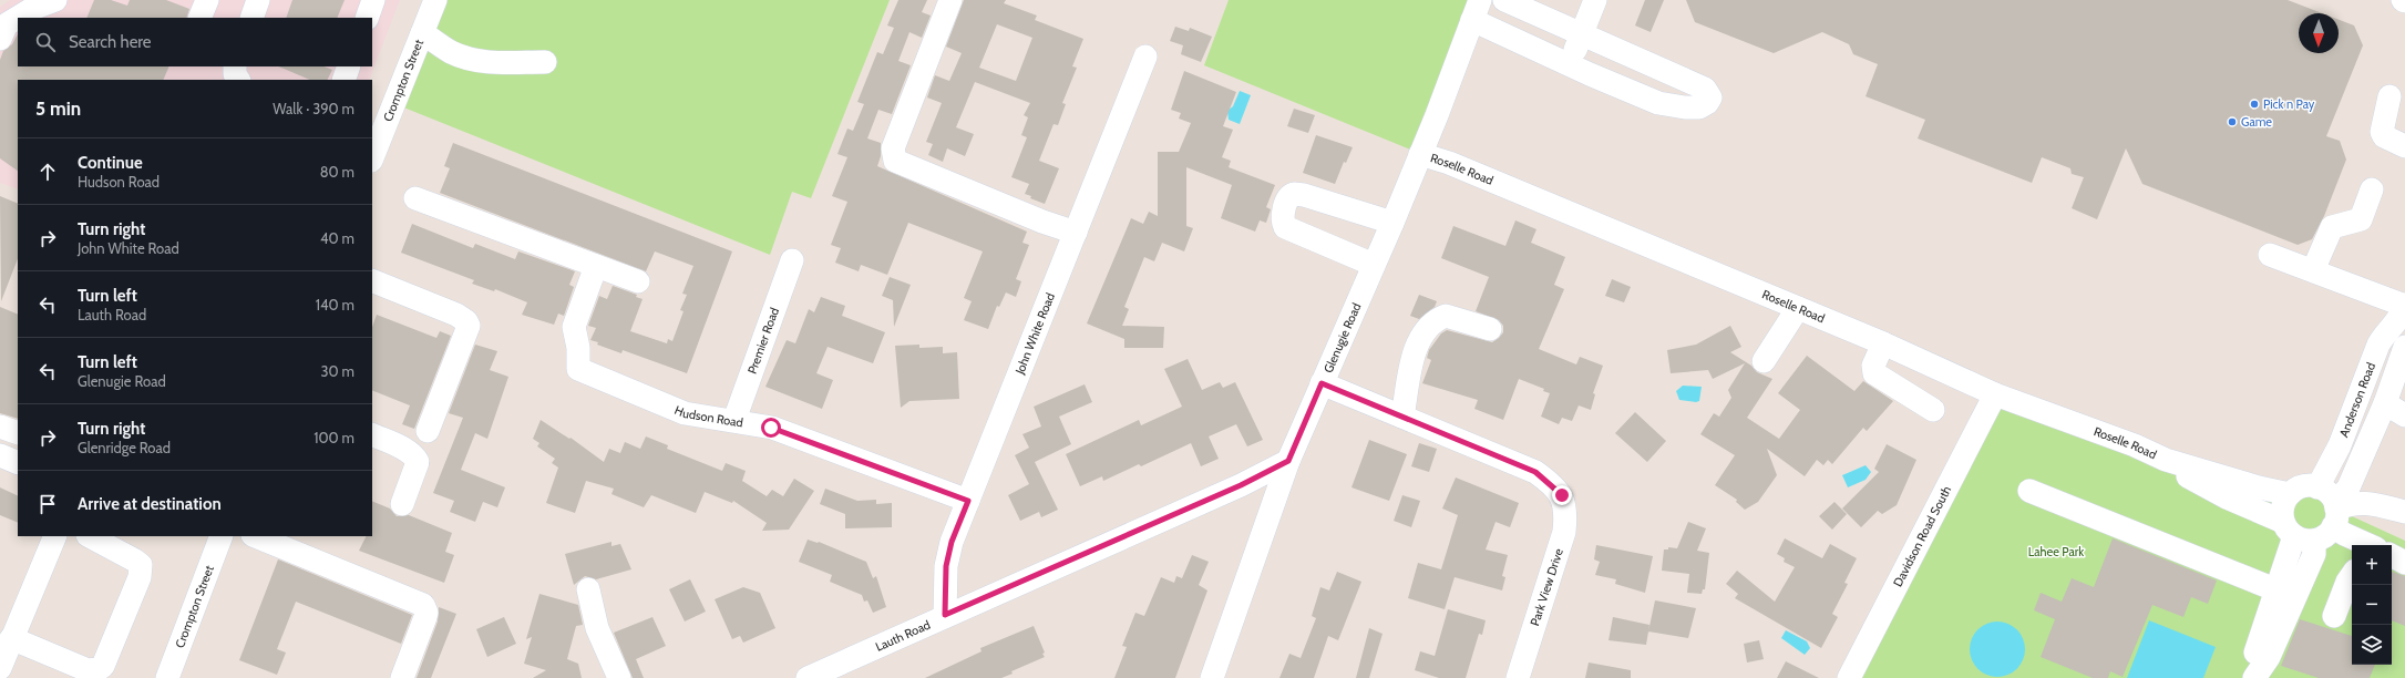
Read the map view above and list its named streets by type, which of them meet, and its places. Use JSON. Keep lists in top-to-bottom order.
{
  "streets": {
    "street": [
      "Crompton Street",
      "Roselle Road",
      "John White Road",
      "Glenugie Road",
      "Premier Road",
      "Anderson Road",
      "Hudson Road",
      "Davidson Road South",
      "Park View Drive",
      "Lauth Road"
    ]
  },
  "crossings": [
    ["Roselle Road", "Glenugie Road"],
    ["Roselle Road", "Anderson Road"],
    ["Roselle Road", "Davidson Road South"],
    ["John White Road", "Hudson Road"],
    ["John White Road", "Lauth Road"],
    ["Glenugie Road", "Lauth Road"],
    ["Premier Road", "Hudson Road"]
  ],
  "parks": ["Lahee Park"],
  "places": ["Pick n Pay", "Game"],
  "north": "bottom",
  "page": {
    "search": "Search here",
    "heading": ["5 min", "Walk · 390 m"],
    "list": [
      ["Continue", "Hudson Road", "80 m"],
      ["Turn right", "John White Road", "40 m"],
      ["Turn left", "Lauth Road", "140 m"],
      ["Turn left", "Glenugie Road", "30 m"],
      ["Turn right", "Glenridge Road", "100 m"],
      "Arrive at destination"
    ],
    "map_buttons": ["+", "−"]
  }
}
